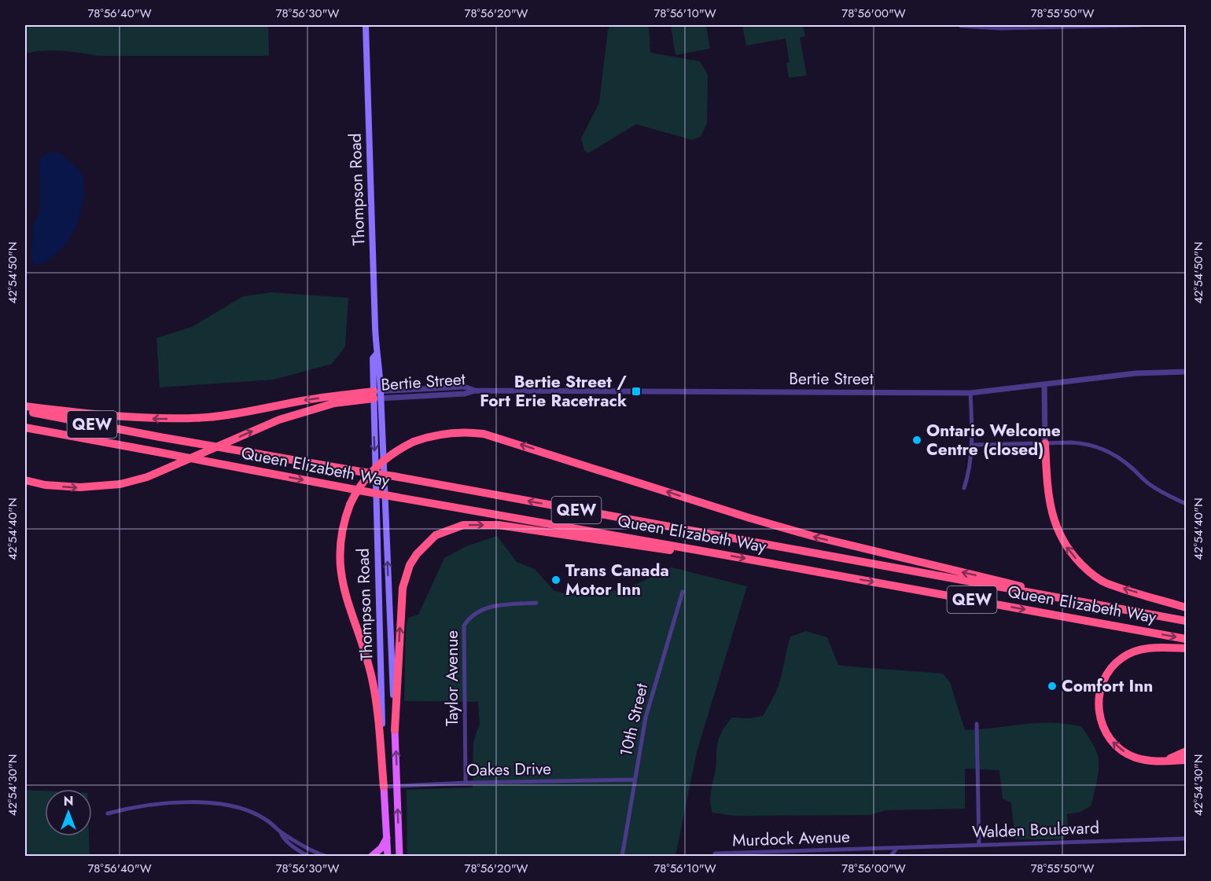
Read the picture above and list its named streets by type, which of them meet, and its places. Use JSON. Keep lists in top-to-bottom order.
{
  "streets": {
    "highway": ["QEW", "Queen Elizabeth Way"],
    "main road": ["Thompson Road"],
    "street": [
      "Bertie Street",
      "Taylor Avenue",
      "10th Street",
      "Oakes Drive",
      "Walden Boulevard",
      "Murdock Avenue"
    ]
  },
  "crossings": [
    ["Thompson Road", "Bertie Street"],
    ["Thompson Road", "Oakes Drive"],
    ["Taylor Avenue", "Oakes Drive"],
    ["10th Street", "Oakes Drive"],
    ["Walden Boulevard", "Murdock Avenue"]
  ],
  "places": {
    "transit": ["Bertie Street / Fort Erie Racetrack"],
    "other": ["Ontario Welcome Centre (closed)", "Trans Canada Motor Inn", "Comfort Inn"]
  },
  "north": "top",
  "coordinates": [
    "78°56'40\"W",
    "78°56'30\"W",
    "78°56'20\"W",
    "78°56'10\"W",
    "78°56'00\"W",
    "78°55'50\"W",
    "42°54'50\"N",
    "42°54'40\"N",
    "42°54'30\"N"
  ]
}
